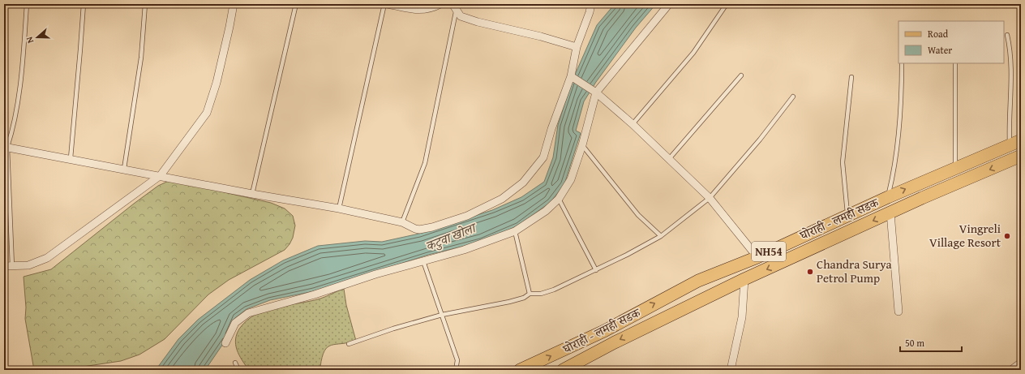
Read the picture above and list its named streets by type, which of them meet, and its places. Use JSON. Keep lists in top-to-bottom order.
{
  "streets": {
    "main road": ["घोराही - लमही सडक", "NH54"]
  },
  "water": ["कटुवा खोला"],
  "places": ["Vingreli Village Resort", "Chandra Surya Petrol Pump"],
  "legend": ["Road", "Water"],
  "scale_bar": "50 m",
  "north": "left"
}
